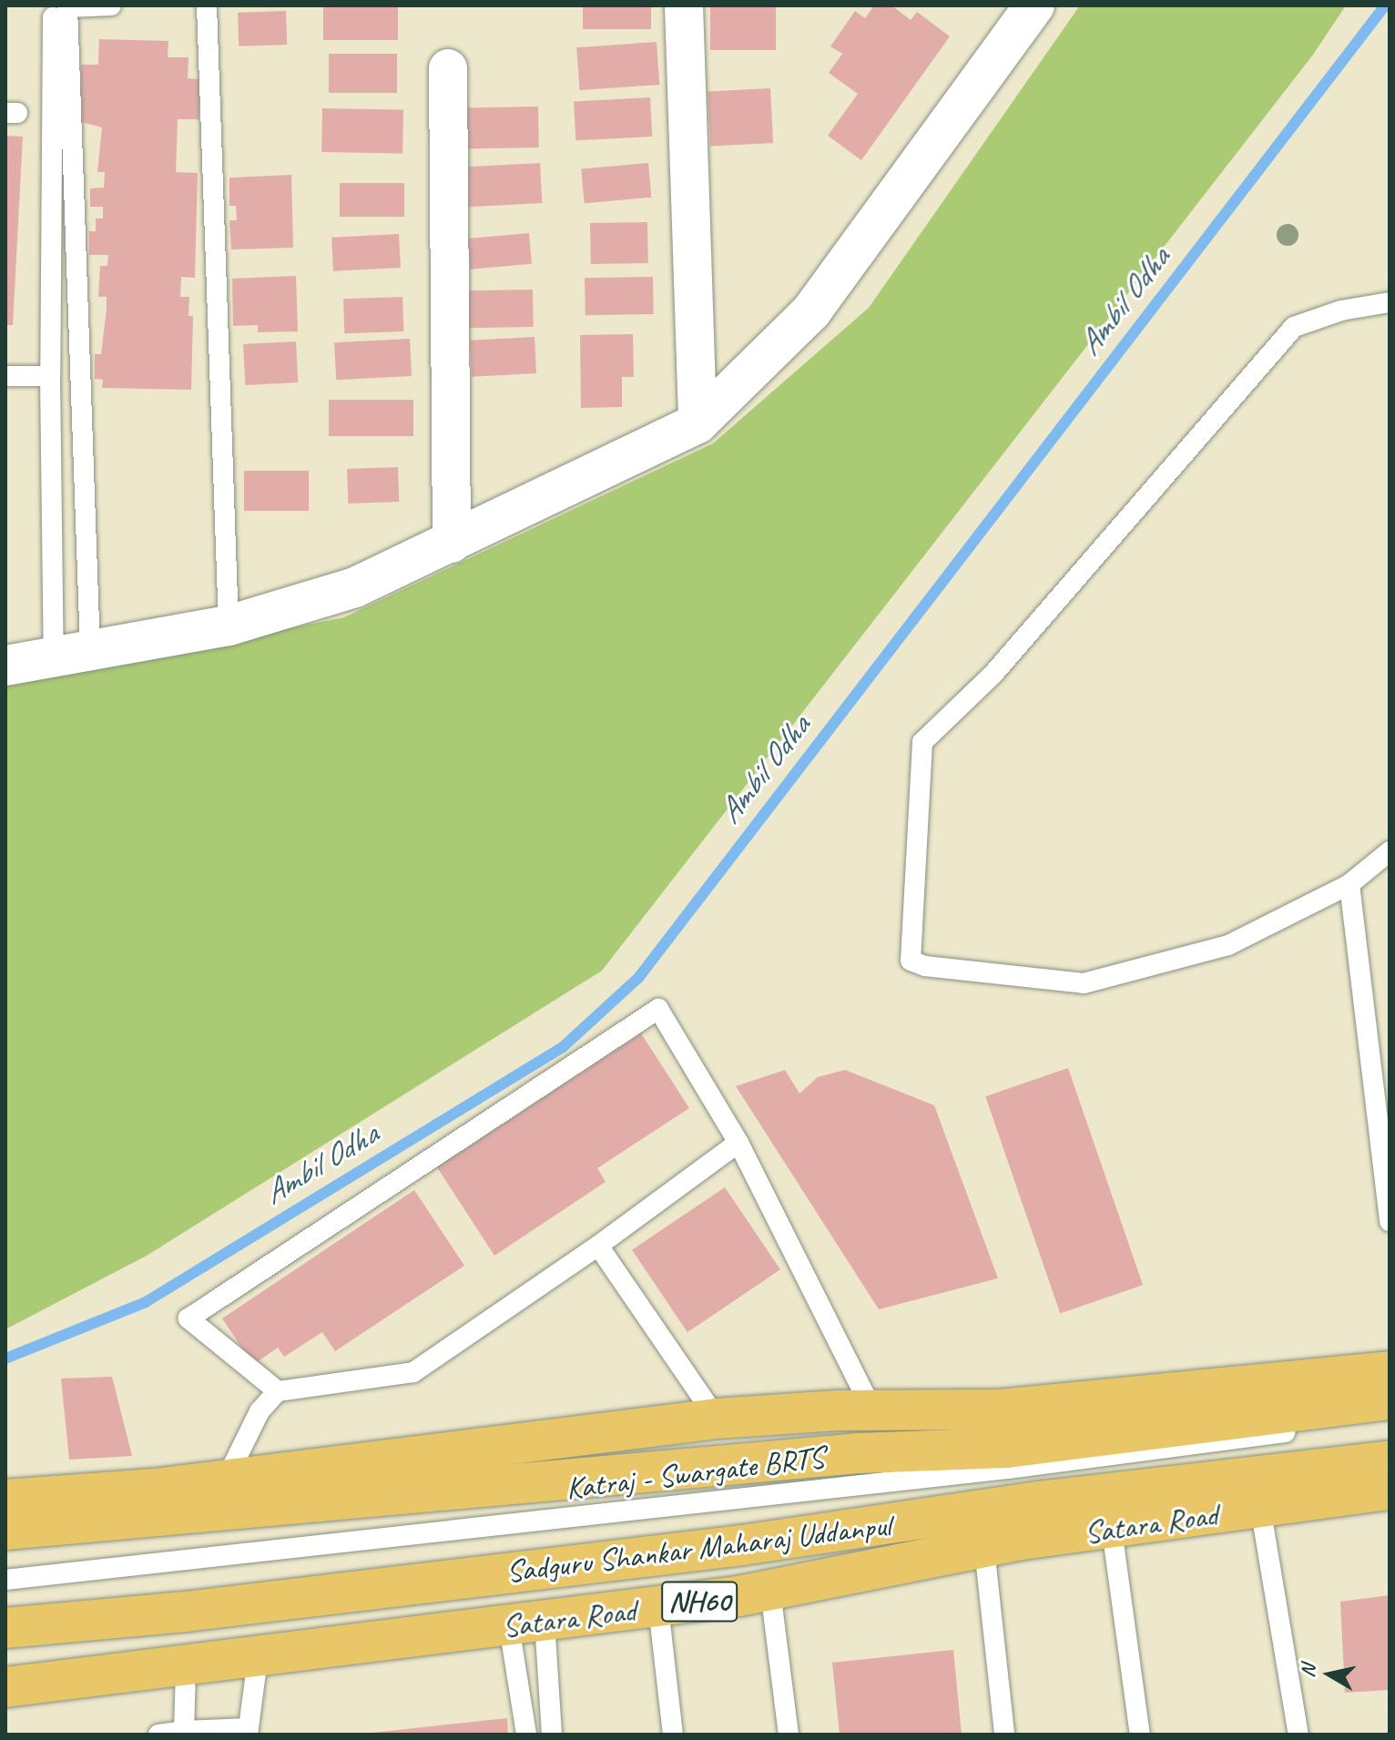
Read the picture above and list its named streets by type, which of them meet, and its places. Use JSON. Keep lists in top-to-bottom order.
{
  "streets": {
    "highway": ["Satara Road", "Sadguru Shankar Maharaj Uddanpul", "NH60"],
    "lane": ["Katraj - Swargate BRTS"]
  },
  "water": ["Ambil Odha"],
  "north": "left"
}
